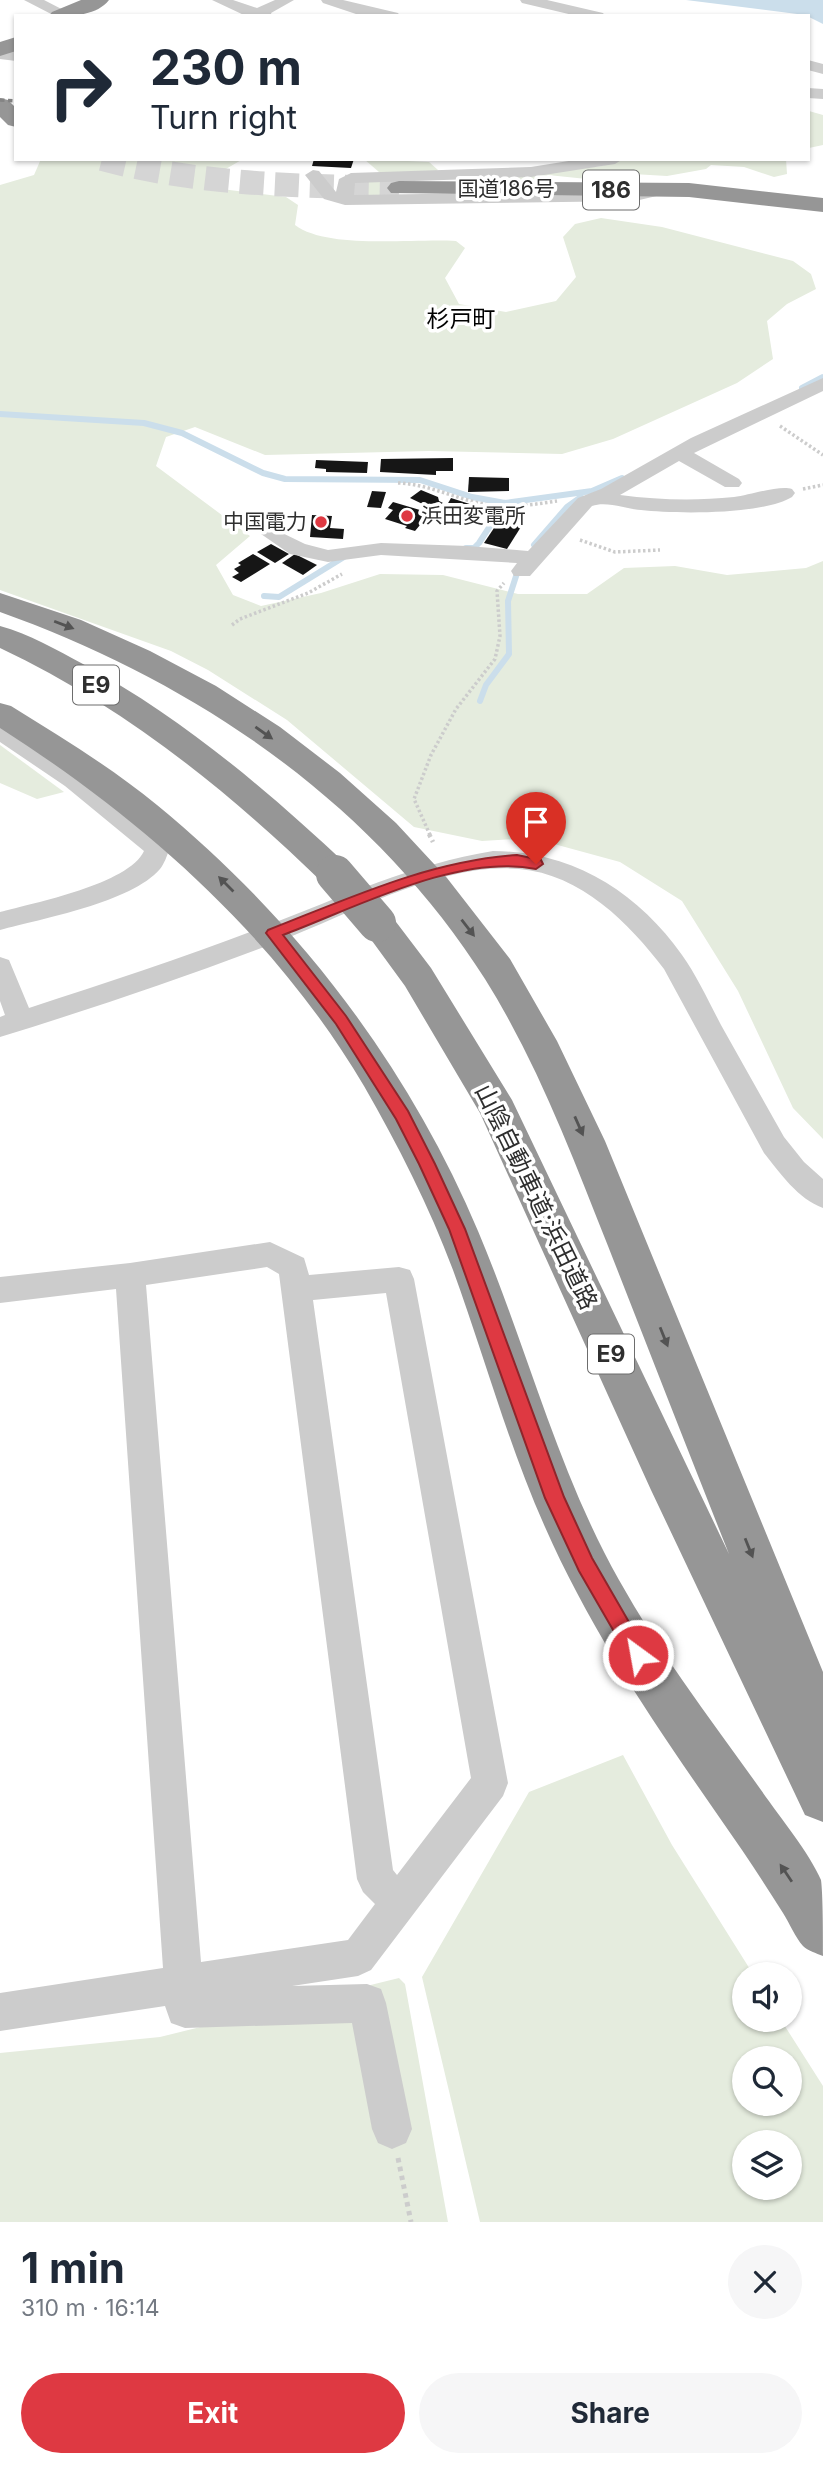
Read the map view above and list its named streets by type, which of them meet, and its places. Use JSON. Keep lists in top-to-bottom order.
{
  "streets": {
    "highway": [
      "国道186号",
      "186",
      "E9",
      "山陰自動車道;浜田道路"
    ]
  },
  "districts": ["杉戸町"],
  "places": ["浜田変電所", "中国電力"],
  "page": {
    "turn": ["230 m", "Turn right"],
    "heading": ["1 min", "310 m · 16:14"],
    "buttons": ["Exit", "Share"]
  }
}
